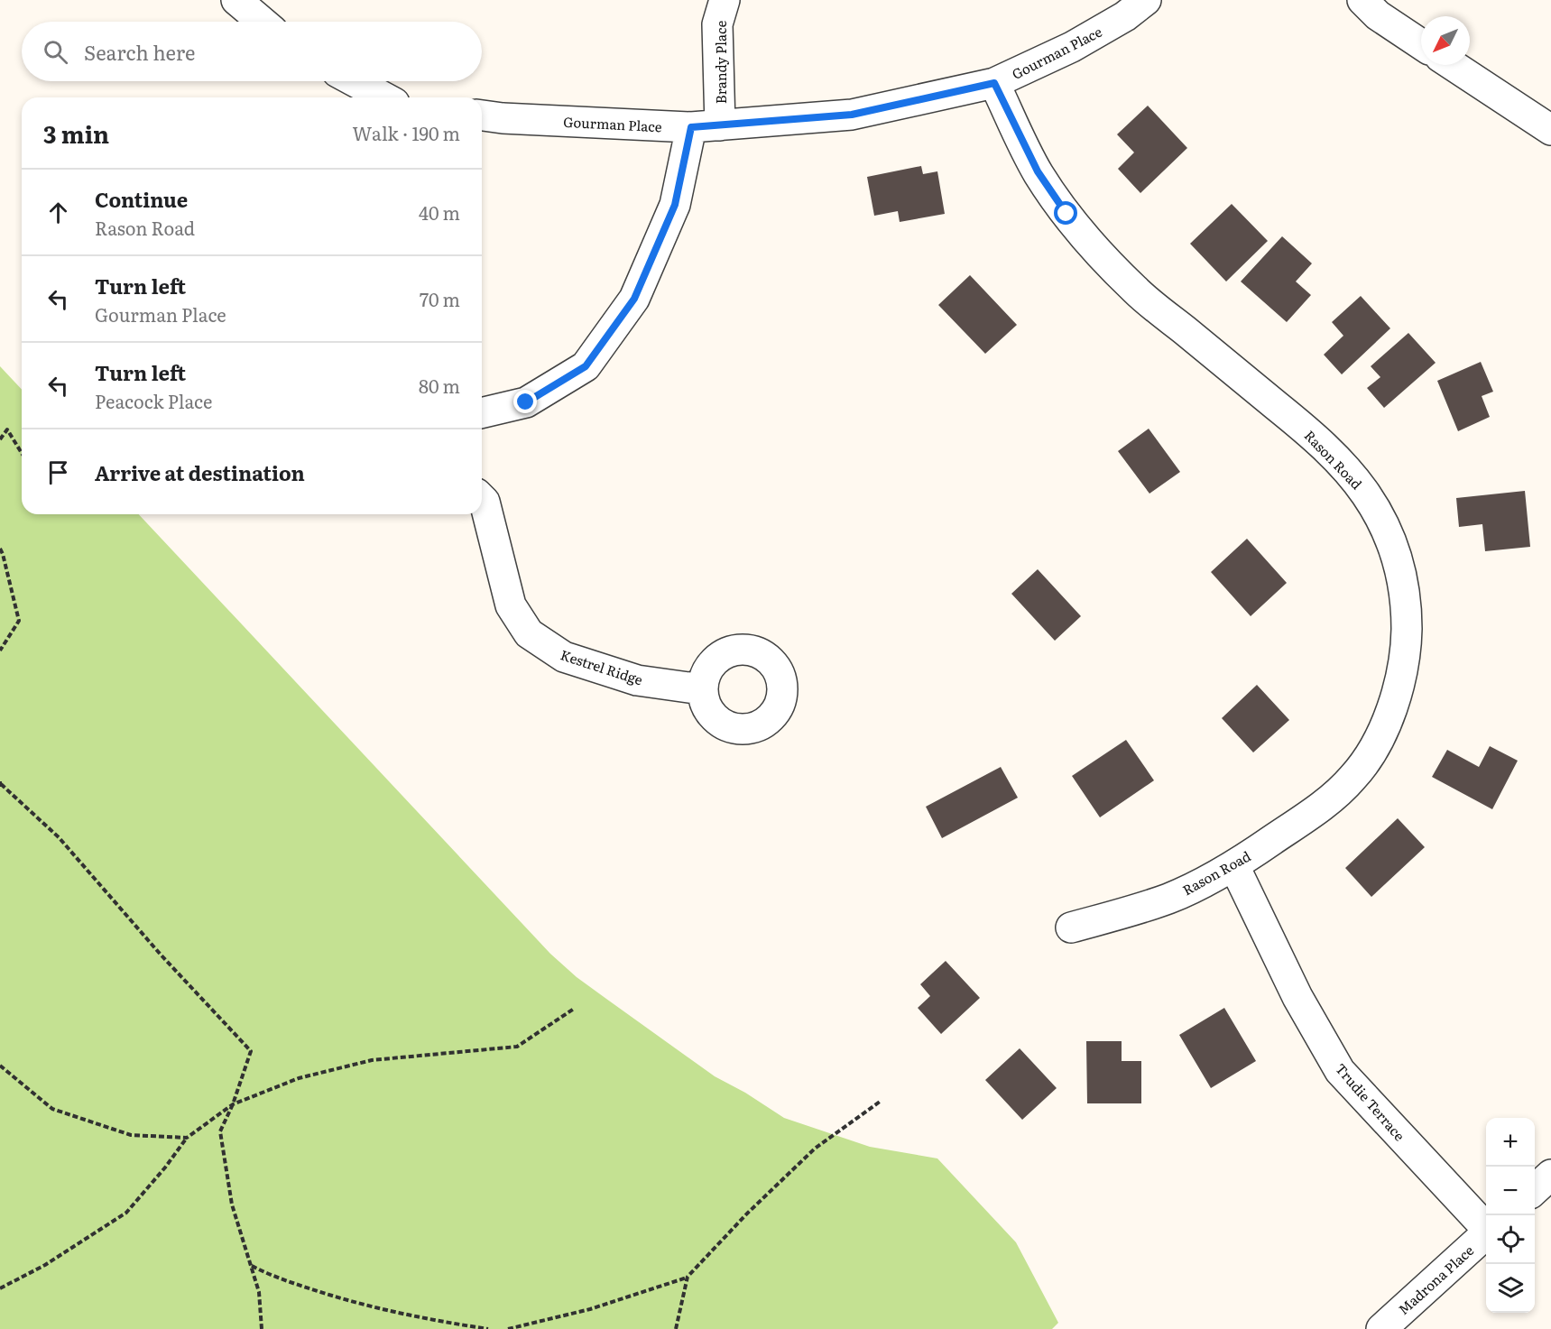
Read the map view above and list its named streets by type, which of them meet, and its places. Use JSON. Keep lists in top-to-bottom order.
{
  "streets": {
    "street": [
      "Gourman Place",
      "Brandy Place",
      "Rason Road",
      "Kestrel Ridge",
      "Trudie Terrace",
      "Madrona Place"
    ]
  },
  "crossings": [
    ["Gourman Place", "Brandy Place"],
    ["Gourman Place", "Rason Road"],
    ["Rason Road", "Trudie Terrace"]
  ],
  "north": "bottom left",
  "page": {
    "search": "Search here",
    "heading": ["3 min", "Walk · 190 m"],
    "list": [
      ["Continue", "Rason Road", "40 m"],
      ["Turn left", "Gourman Place", "70 m"],
      ["Turn left", "Peacock Place", "80 m"],
      "Arrive at destination"
    ],
    "map_buttons": ["+", "−"]
  }
}
